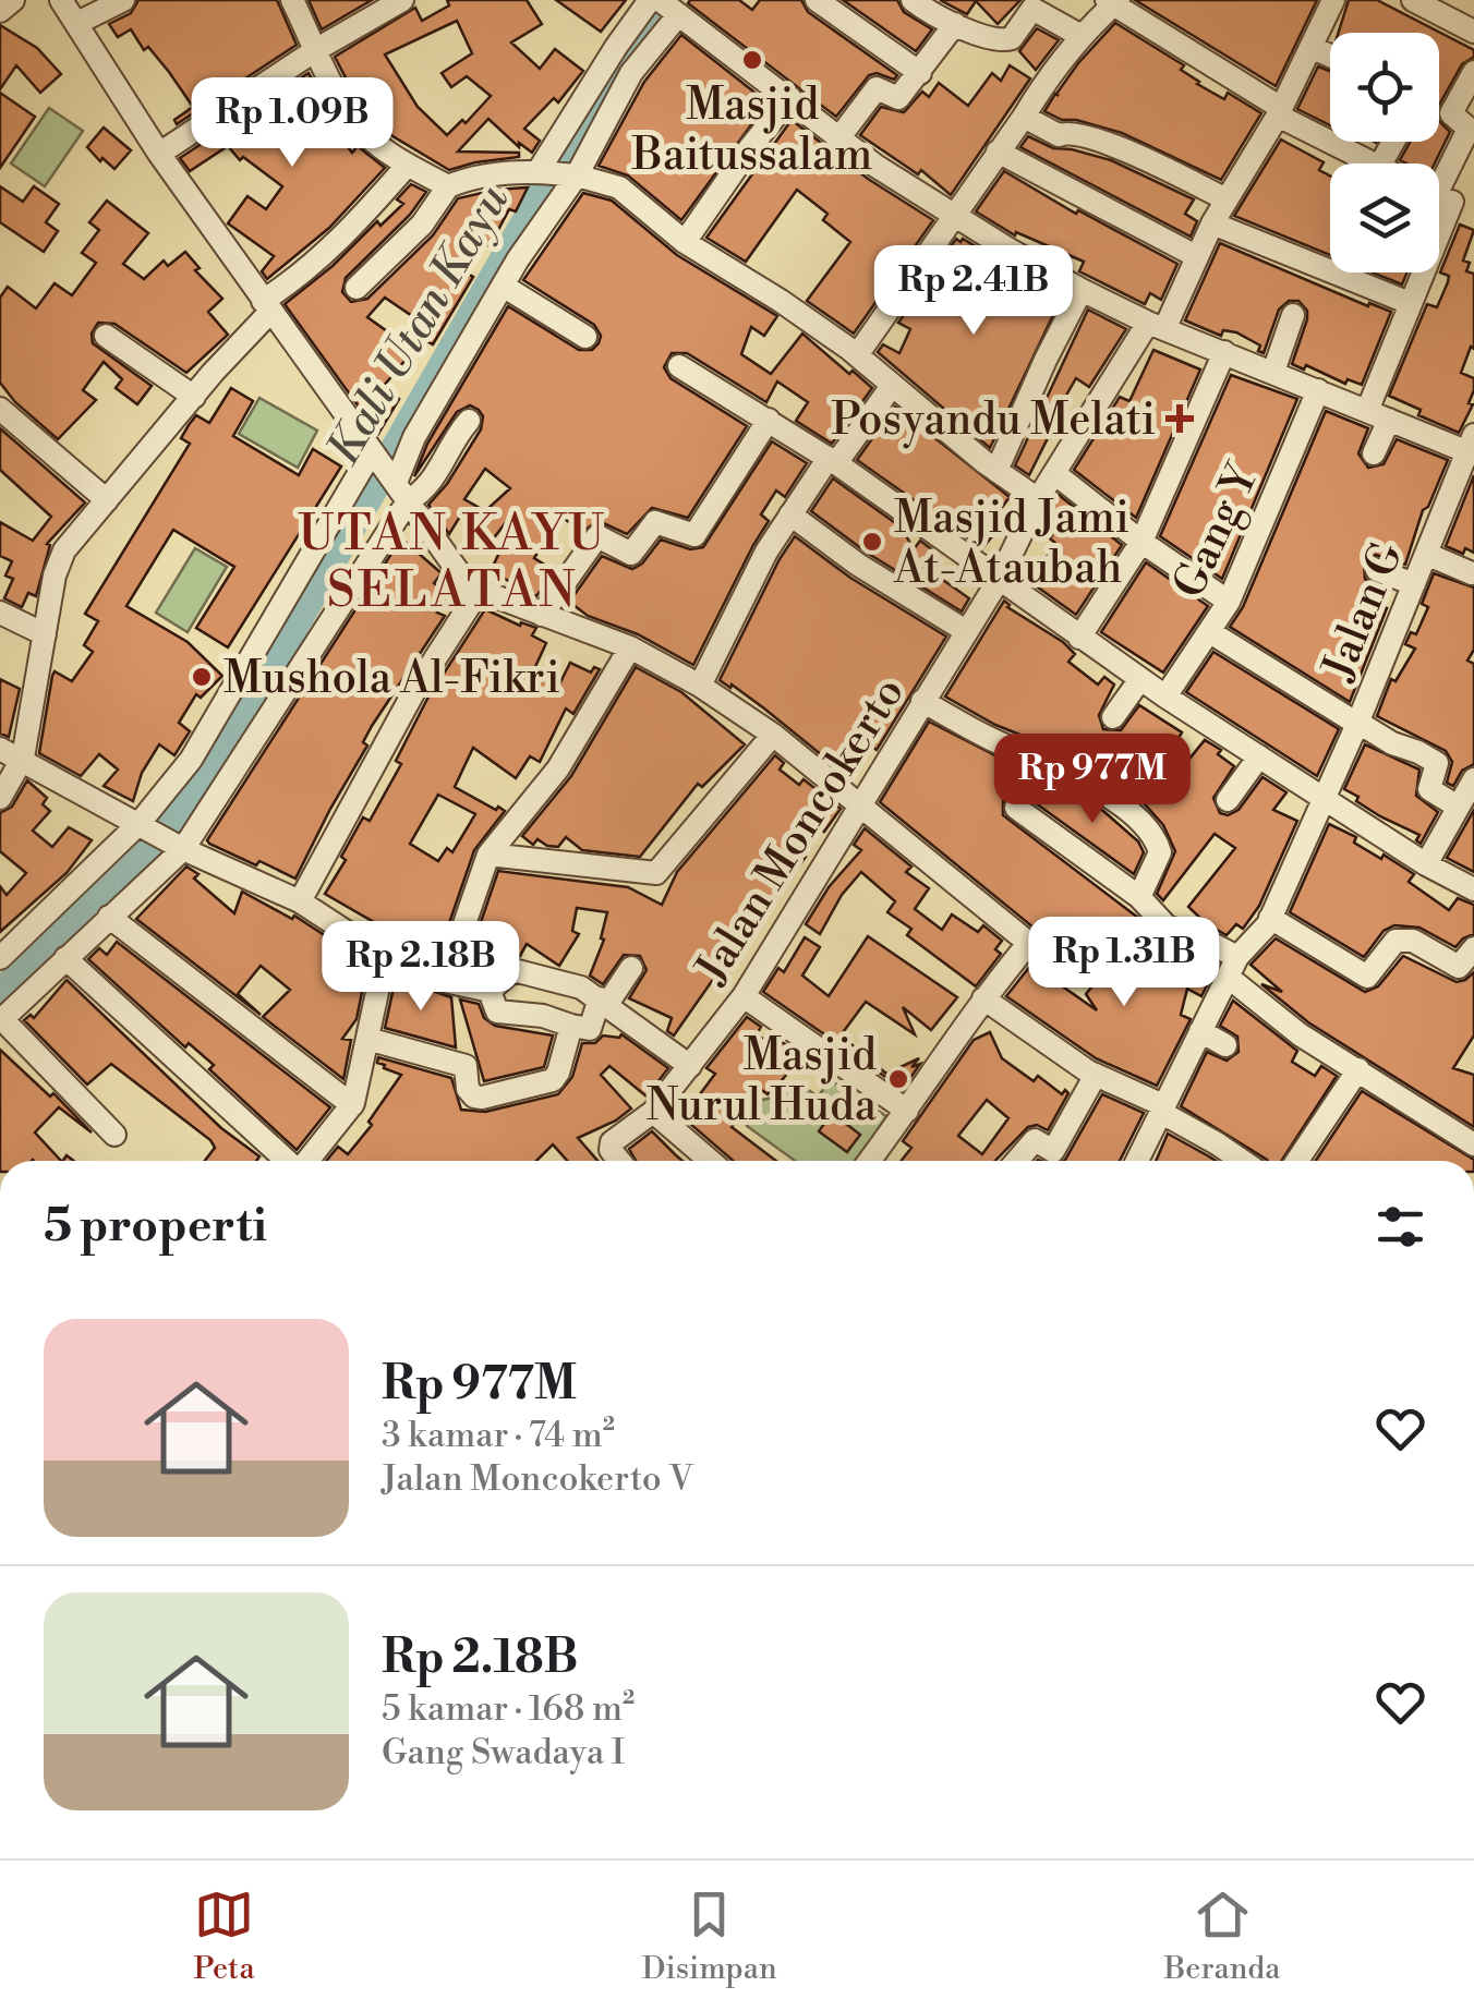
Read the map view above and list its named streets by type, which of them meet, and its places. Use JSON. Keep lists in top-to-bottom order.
{
  "streets": {
    "street": ["Gang Y", "Jalan G", "Jalan Moncokerto"]
  },
  "districts": ["UTAN KAYU SELATAN"],
  "water": ["Kali Utan Kayu"],
  "places": {
    "other": [
      "Masjid Baitussalam",
      "Masjid Jami At-Ataubah",
      "Mushola Al-Fikri",
      "Masjid Nurul Huda"
    ],
    "health": ["Posyandu Melati"]
  },
  "page": {
    "price": [
      "Rp 1.09B",
      "Rp 2.41B",
      "Rp 977M",
      "Rp 1.31B",
      "Rp 2.18B"
    ],
    "heading": "5 properti",
    "list": [
      {
        "name": "Rp 977M",
        "note": "3 kamar · 74 m² · Jalan Moncokerto V"
      },
      {
        "name": "Rp 2.18B",
        "note": "5 kamar · 168 m² · Gang Swadaya I"
      }
    ],
    "tabs": ["Peta", "Disimpan", "Beranda"]
  }
}
